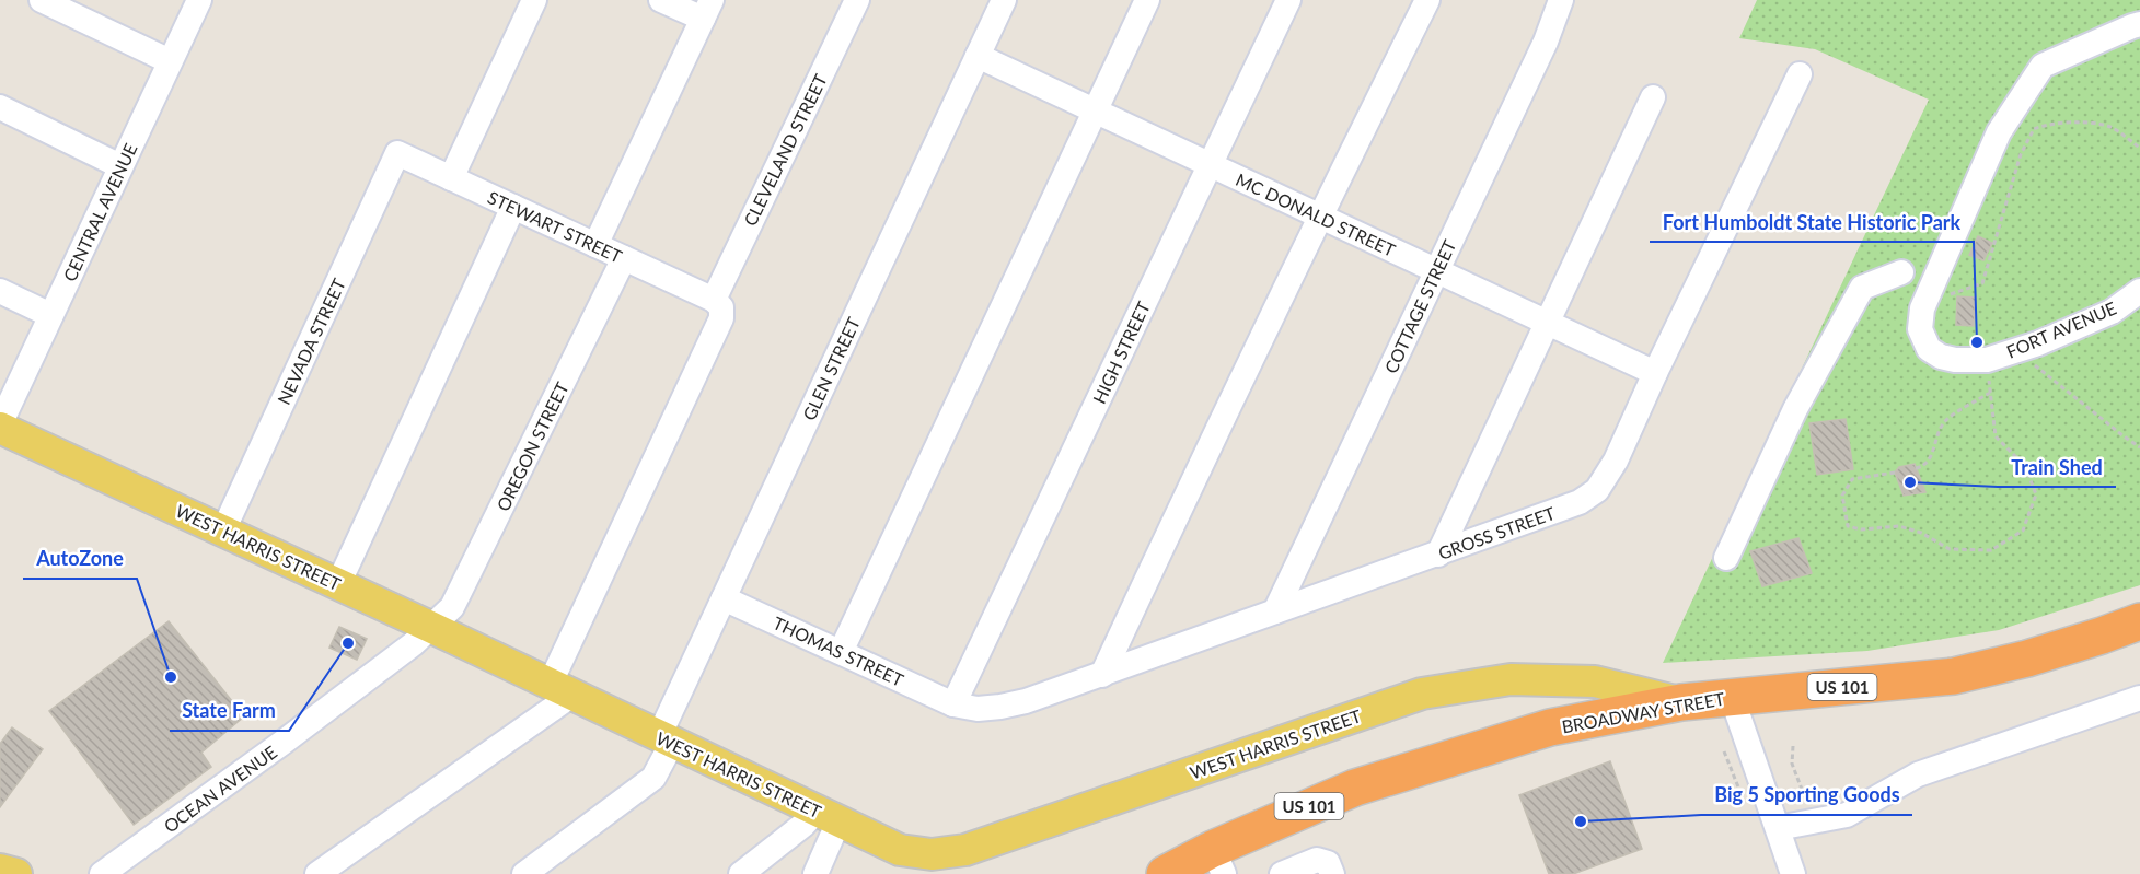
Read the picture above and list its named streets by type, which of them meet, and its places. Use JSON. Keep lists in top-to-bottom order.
{
  "streets": {
    "highway": ["US 101", "BROADWAY STREET"],
    "main road": ["WEST HARRIS STREET"],
    "street": [
      "CLEVELAND STREET",
      "CENTRAL AVENUE",
      "MC DONALD STREET",
      "STEWART STREET",
      "COTTAGE STREET",
      "FORT AVENUE",
      "NEVADA STREET",
      "HIGH STREET",
      "GLEN STREET",
      "OREGON STREET",
      "GROSS STREET",
      "THOMAS STREET",
      "OCEAN AVENUE"
    ]
  },
  "crossings": [
    ["CLEVELAND STREET", "STEWART STREET"],
    ["CENTRAL AVENUE", "WEST HARRIS STREET"],
    ["MC DONALD STREET", "COTTAGE STREET"],
    ["MC DONALD STREET", "HIGH STREET"],
    ["MC DONALD STREET", "GLEN STREET"],
    ["MC DONALD STREET", "GROSS STREET"],
    ["STEWART STREET", "NEVADA STREET"],
    ["STEWART STREET", "OREGON STREET"],
    ["COTTAGE STREET", "GROSS STREET"],
    ["NEVADA STREET", "WEST HARRIS STREET"],
    ["HIGH STREET", "GROSS STREET"],
    ["HIGH STREET", "THOMAS STREET"],
    ["GLEN STREET", "WEST HARRIS STREET"],
    ["GLEN STREET", "THOMAS STREET"],
    ["OREGON STREET", "WEST HARRIS STREET"],
    ["OREGON STREET", "OCEAN AVENUE"],
    ["GROSS STREET", "THOMAS STREET"],
    ["WEST HARRIS STREET", "BROADWAY STREET"],
    ["WEST HARRIS STREET", "OCEAN AVENUE"]
  ],
  "places": [
    "Fort Humboldt State Historic Park",
    "Train Shed",
    "State Farm",
    "AutoZone",
    "Big 5 Sporting Goods"
  ]
}
